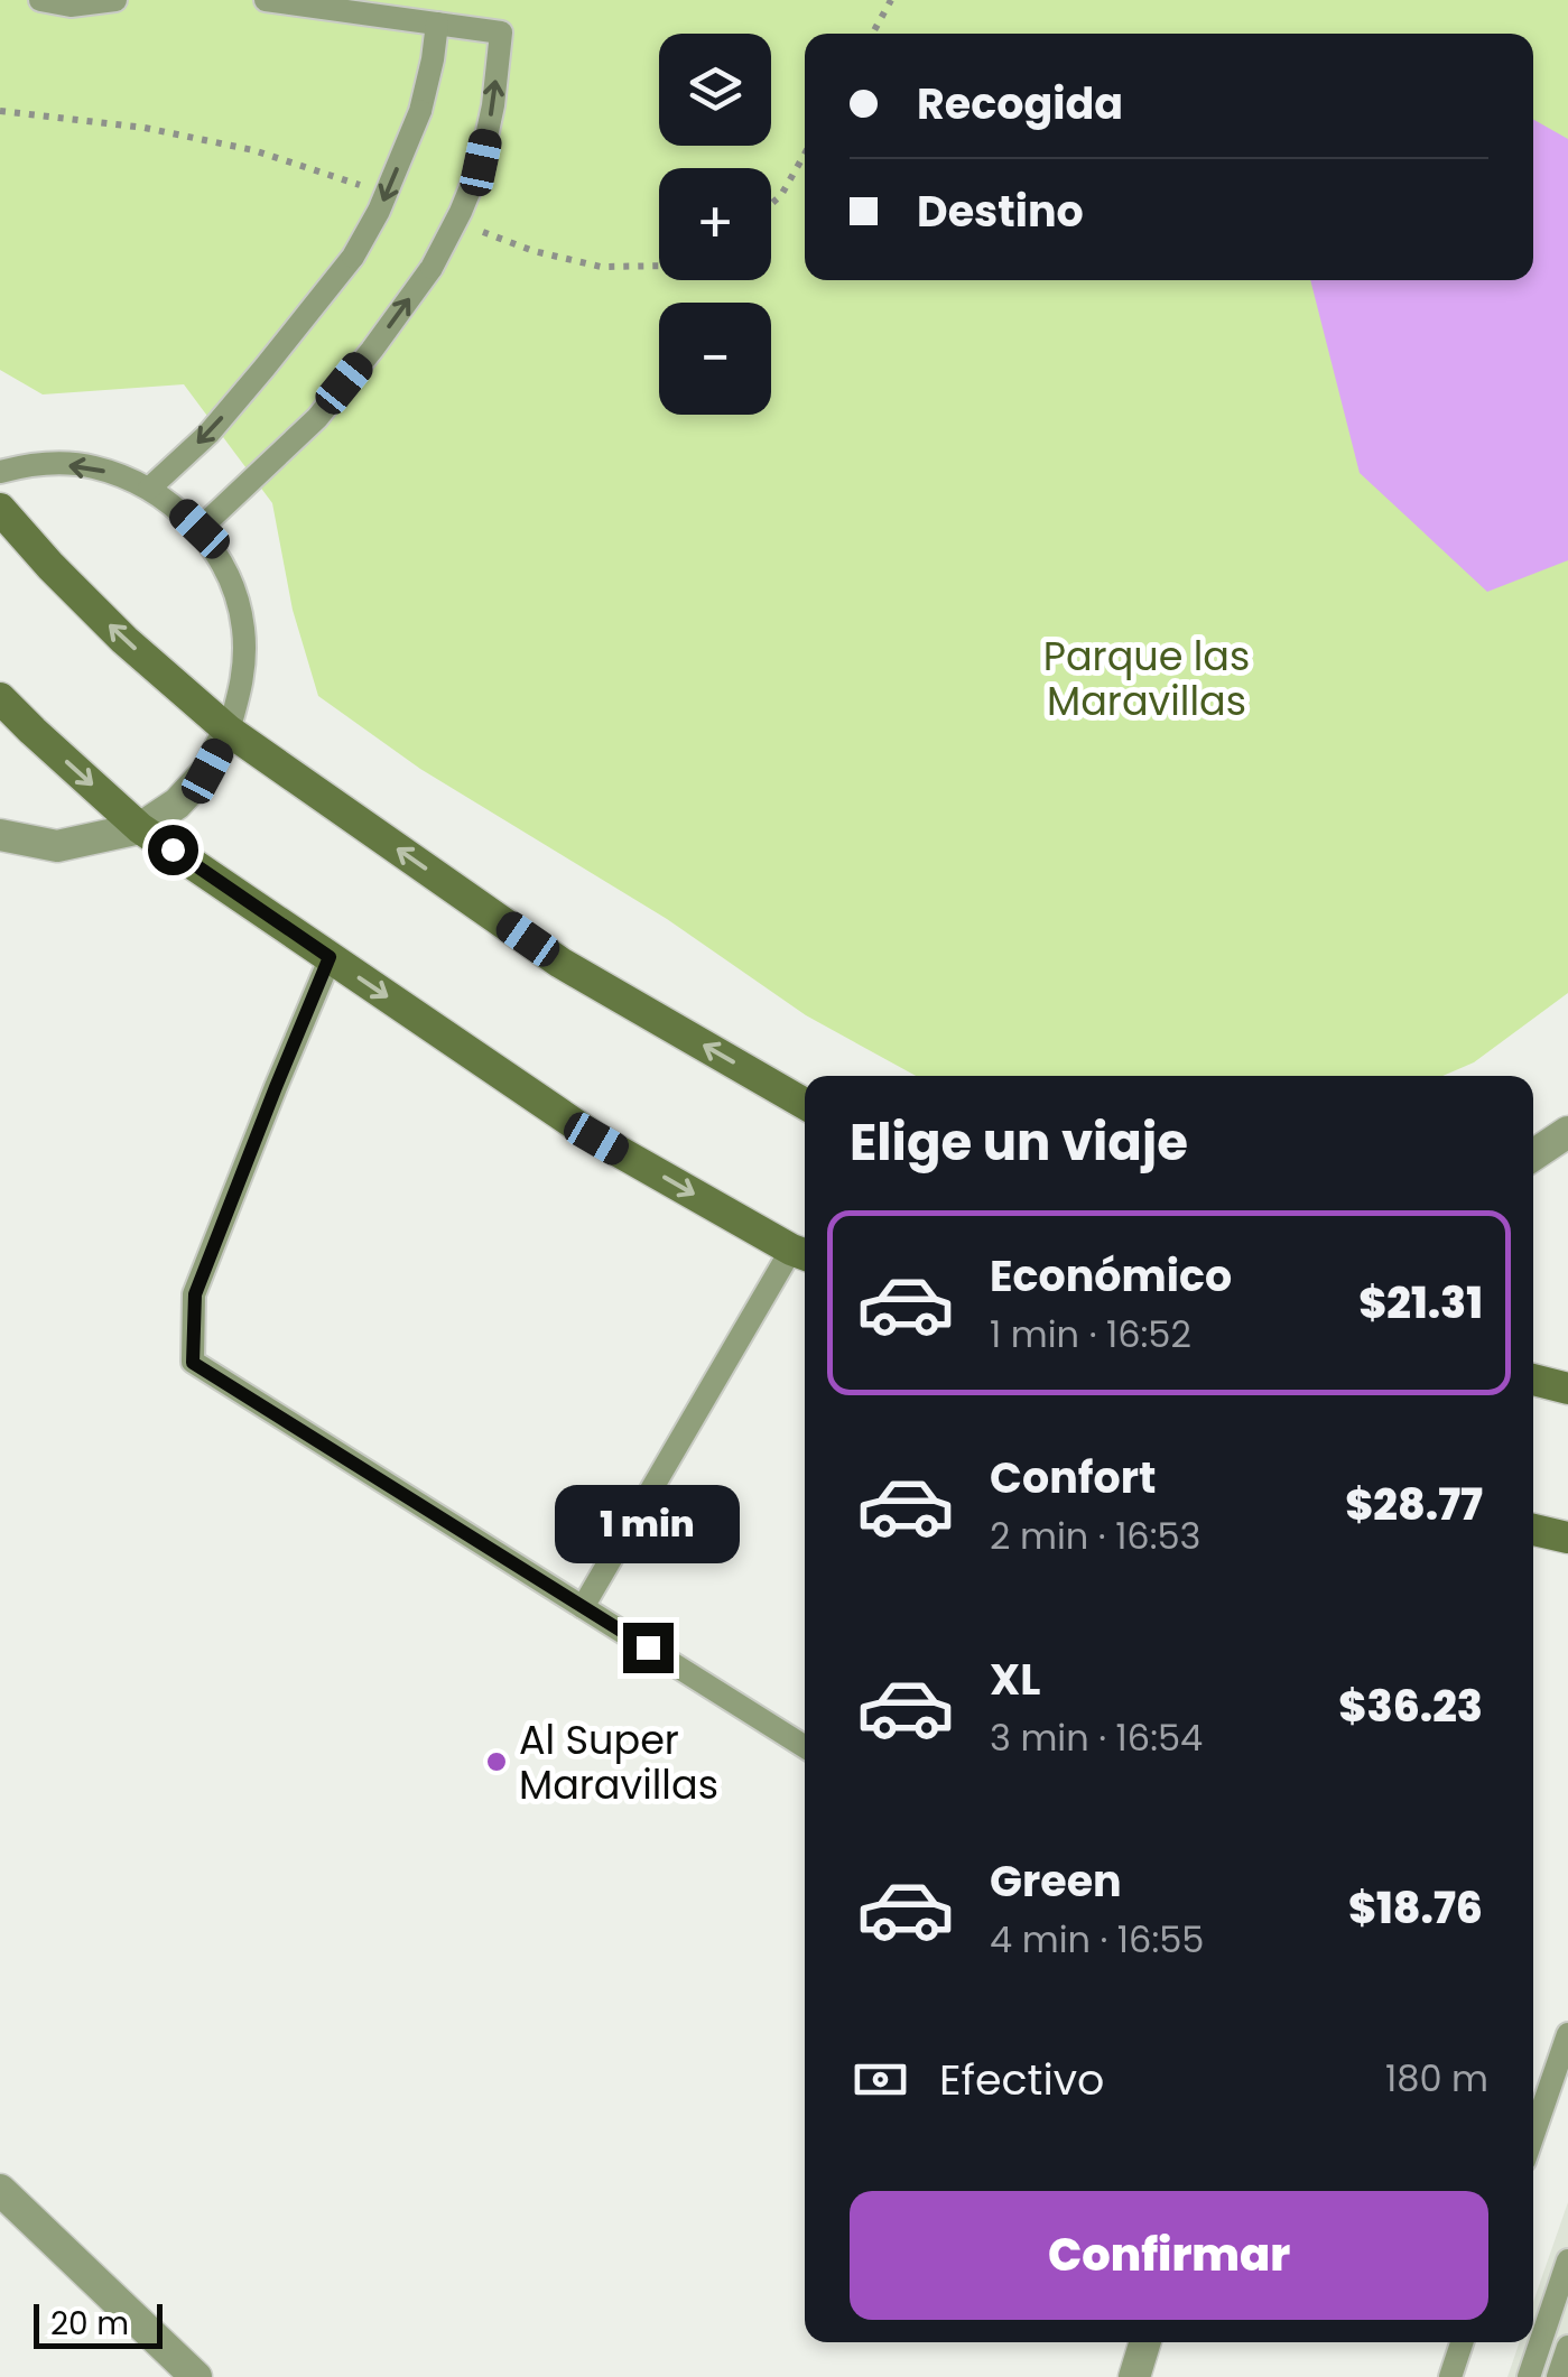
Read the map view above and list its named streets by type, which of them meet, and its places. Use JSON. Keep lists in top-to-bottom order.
{
  "parks": ["Parque las Maravillas"],
  "places": ["Al Super Maravillas"],
  "scale_bar": "20 m",
  "page": {
    "map_buttons": ["+", "−"],
    "banner": ["Recogida", "Destino"],
    "heading": "Elige un viaje",
    "list": [
      {
        "name": "Económico",
        "note": "1 min · 16:52",
        "value": "$21.31"
      },
      {
        "name": "Confort",
        "note": "2 min · 16:53",
        "value": "$28.77"
      },
      {
        "name": "XL",
        "note": "3 min · 16:54",
        "value": "$36.23"
      },
      {
        "name": "Green",
        "note": "4 min · 16:55",
        "value": "$18.76"
      }
    ],
    "bubble": "1 min",
    "pay": ["Efectivo", "180 m"],
    "buttons": "Confirmar",
    "scale": "20 m"
  }
}
